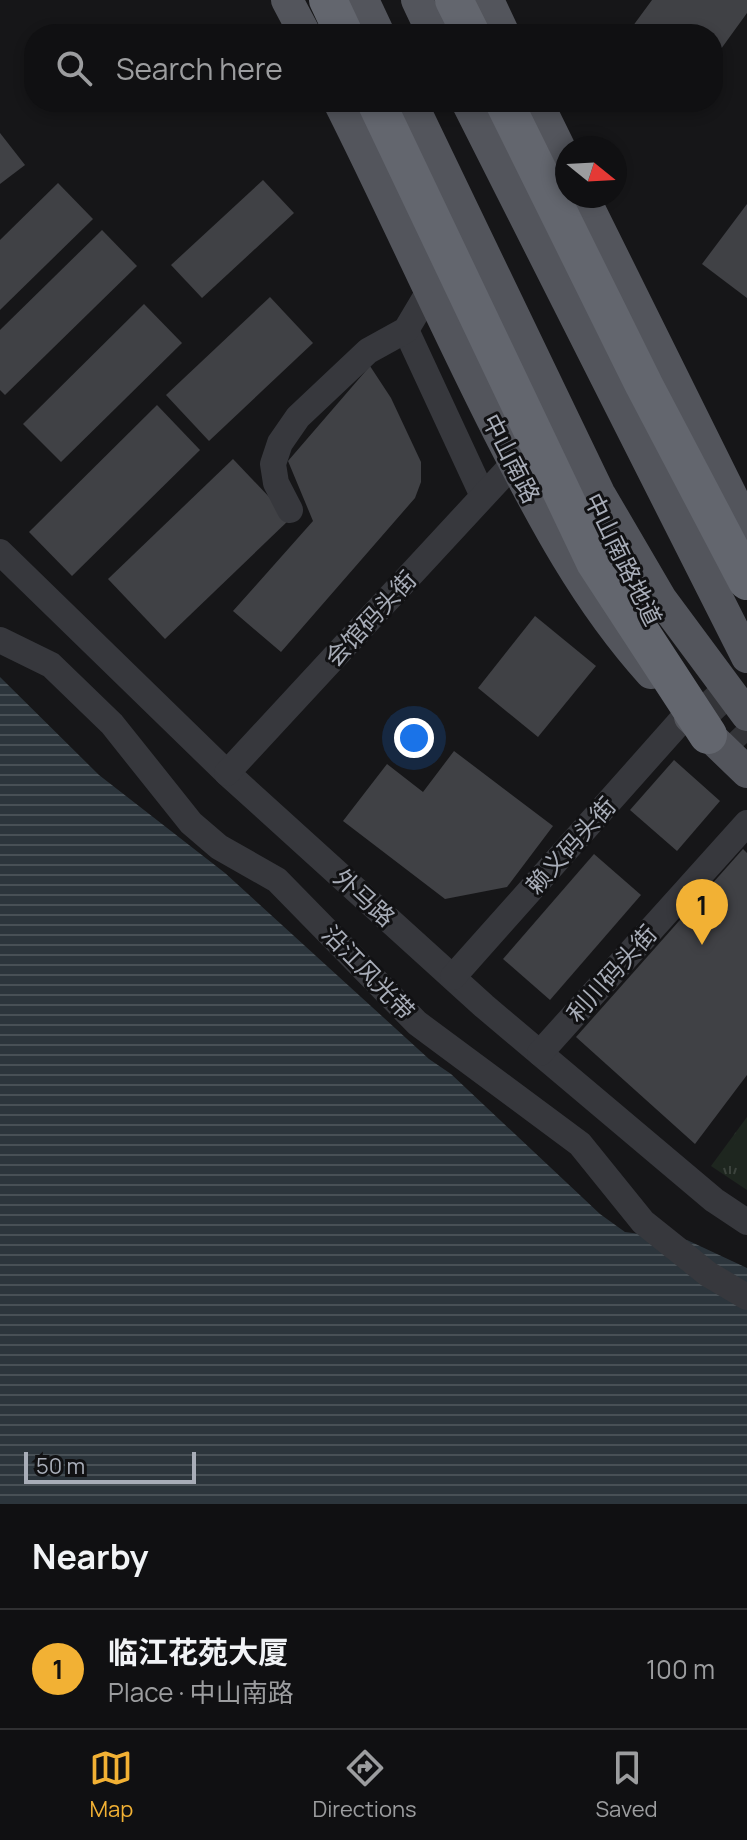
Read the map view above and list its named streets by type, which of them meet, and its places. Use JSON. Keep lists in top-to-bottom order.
{
  "streets": {
    "main road": ["中山南路", "中山南路地道"],
    "street": [
      "会馆码头街",
      "赖义码头街",
      "外马路",
      "沿江风光带",
      "利川码头街"
    ]
  },
  "crossings": [
    ["中山南路", "中山南路地道"],
    ["中山南路", "会馆码头街"],
    ["中山南路", "赖义码头街"],
    ["中山南路地道", "赖义码头街"],
    ["会馆码头街", "外马路"],
    ["赖义码头街", "外马路"],
    ["外马路", "利川码头街"]
  ],
  "scale_bar": "50 m",
  "north": "right",
  "page": {
    "search": "Search here",
    "pins": "1",
    "scale": "50 m",
    "heading": "Nearby",
    "list": [
      {
        "mark": "1",
        "name": "临江花苑大厦",
        "note": "Place · 中山南路",
        "value": "100 m"
      }
    ],
    "nav": ["Map", "Directions", "Saved"]
  }
}
